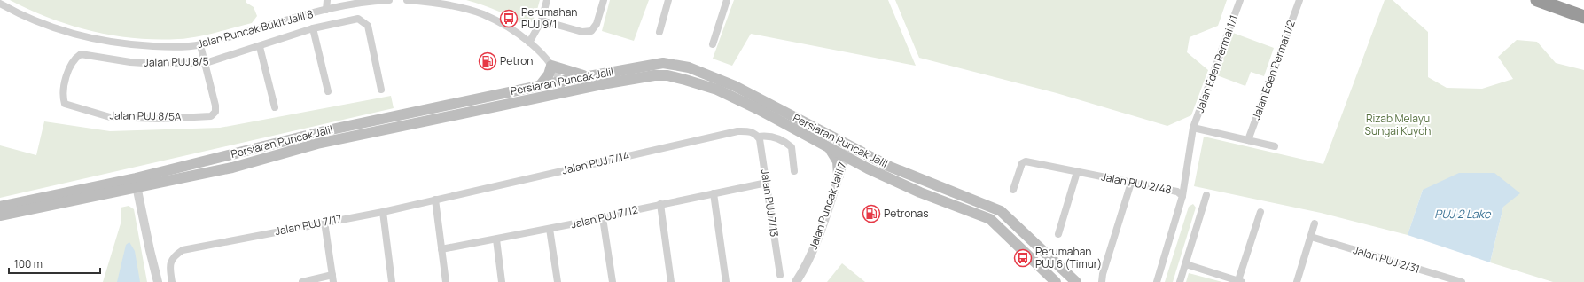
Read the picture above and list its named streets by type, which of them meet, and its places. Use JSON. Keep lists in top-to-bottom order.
{
  "streets": {
    "main road": ["Persiaran Puncak Jalil"],
    "street": [
      "Jalan Puncak Bukit Jalil 8",
      "Jalan PUJ 8/5",
      "Jalan Eden Permai 1/1",
      "Jalan Eden Permai 1/2",
      "Jalan PUJ 8/5A",
      "Jalan PUJ 7/14",
      "Jalan PUJ 2/48",
      "Jalan PUJ 7/13",
      "Jalan Puncak Jalil 7",
      "Jalan PUJ 7/12",
      "Jalan PUJ 7/17",
      "Jalan PUJ 2/31"
    ]
  },
  "crossings": [
    ["Jalan PUJ 8/5", "Jalan PUJ 8/5A"],
    ["Jalan Eden Permai 1/1", "Jalan PUJ 2/48"],
    ["Persiaran Puncak Jalil", "Jalan Puncak Jalil 7"],
    ["Jalan PUJ 7/14", "Jalan PUJ 7/13"],
    ["Jalan PUJ 7/14", "Jalan PUJ 7/17"],
    ["Jalan PUJ 7/13", "Jalan PUJ 7/12"]
  ],
  "water": ["PUJ 2 Lake"],
  "parks": ["Rizab Melayu Sungai Kuyoh"],
  "places": {
    "bus stop": ["Perumahan PUJ 9/1", "Perumahan PUJ 6 (Timur)"],
    "fuel station": ["Petron", "Petronas"]
  },
  "scale_bar": "100 m"
}
